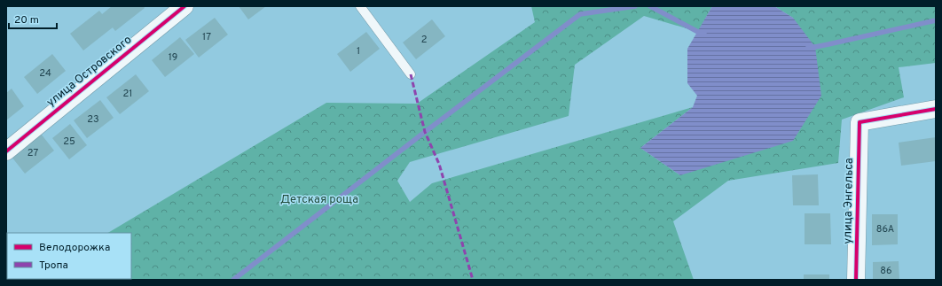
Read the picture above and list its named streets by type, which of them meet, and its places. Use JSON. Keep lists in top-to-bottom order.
{
  "streets": {
    "street": ["улица Островского", "улица Энгельса"]
  },
  "parks": ["Детская роща"],
  "house_numbers": [
    "17",
    "2",
    "1",
    "19",
    "24",
    "21",
    "23",
    "25",
    "27",
    "86А",
    "86"
  ],
  "legend": ["Велодорожка", "Тропа"],
  "scale_bar": "20 m"
}
